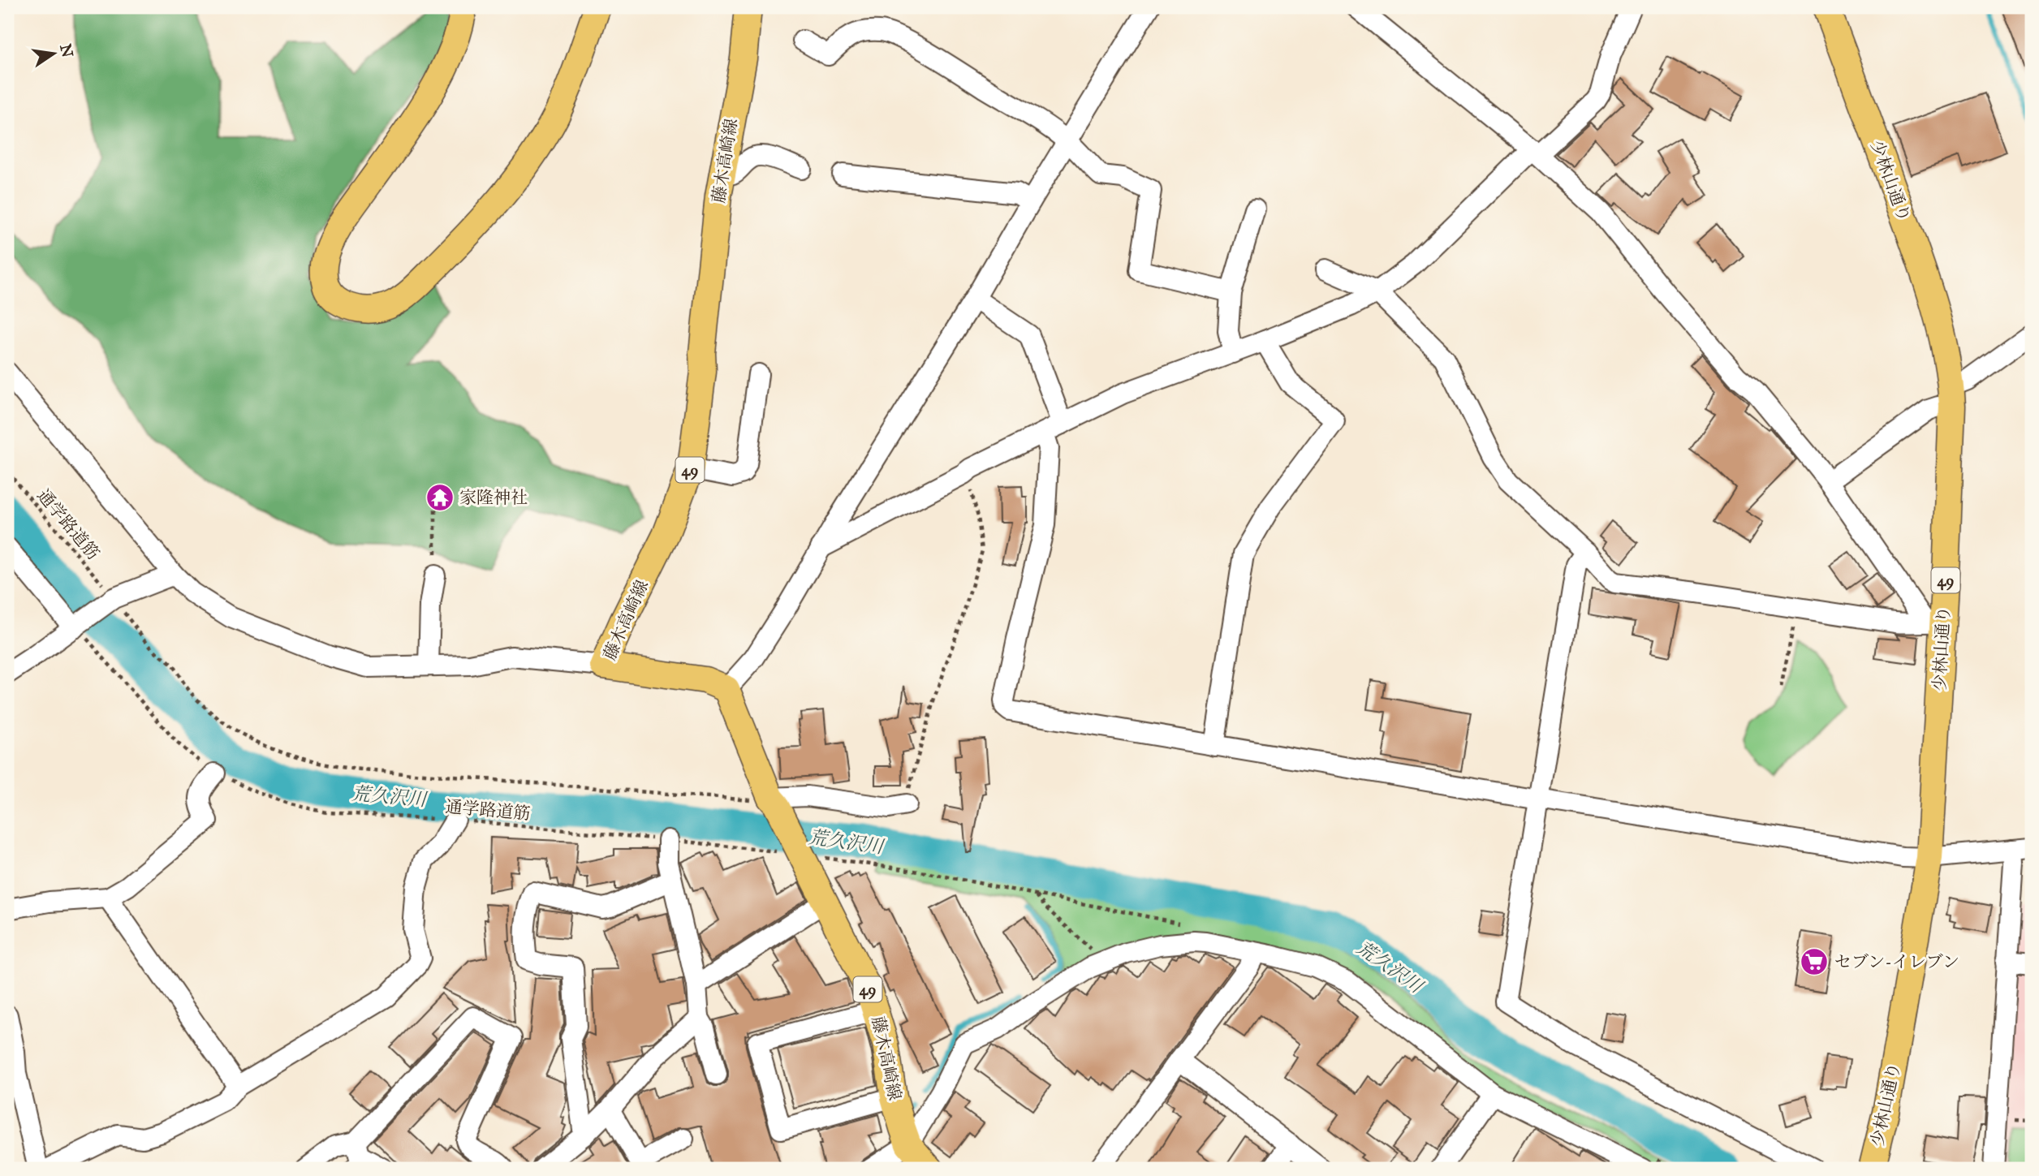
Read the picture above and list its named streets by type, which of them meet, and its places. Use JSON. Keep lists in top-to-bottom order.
{
  "streets": {
    "main road": ["藤木高崎線", "少林山通り", "49"],
    "path": ["通学路道筋"]
  },
  "crossings": [
    ["藤木高崎線", "通学路道筋"]
  ],
  "water": ["荒久沢川"],
  "places": {
    "temple": ["家隆神社"],
    "supermarket": ["セブン-イレブン"]
  },
  "north": "right"
}
